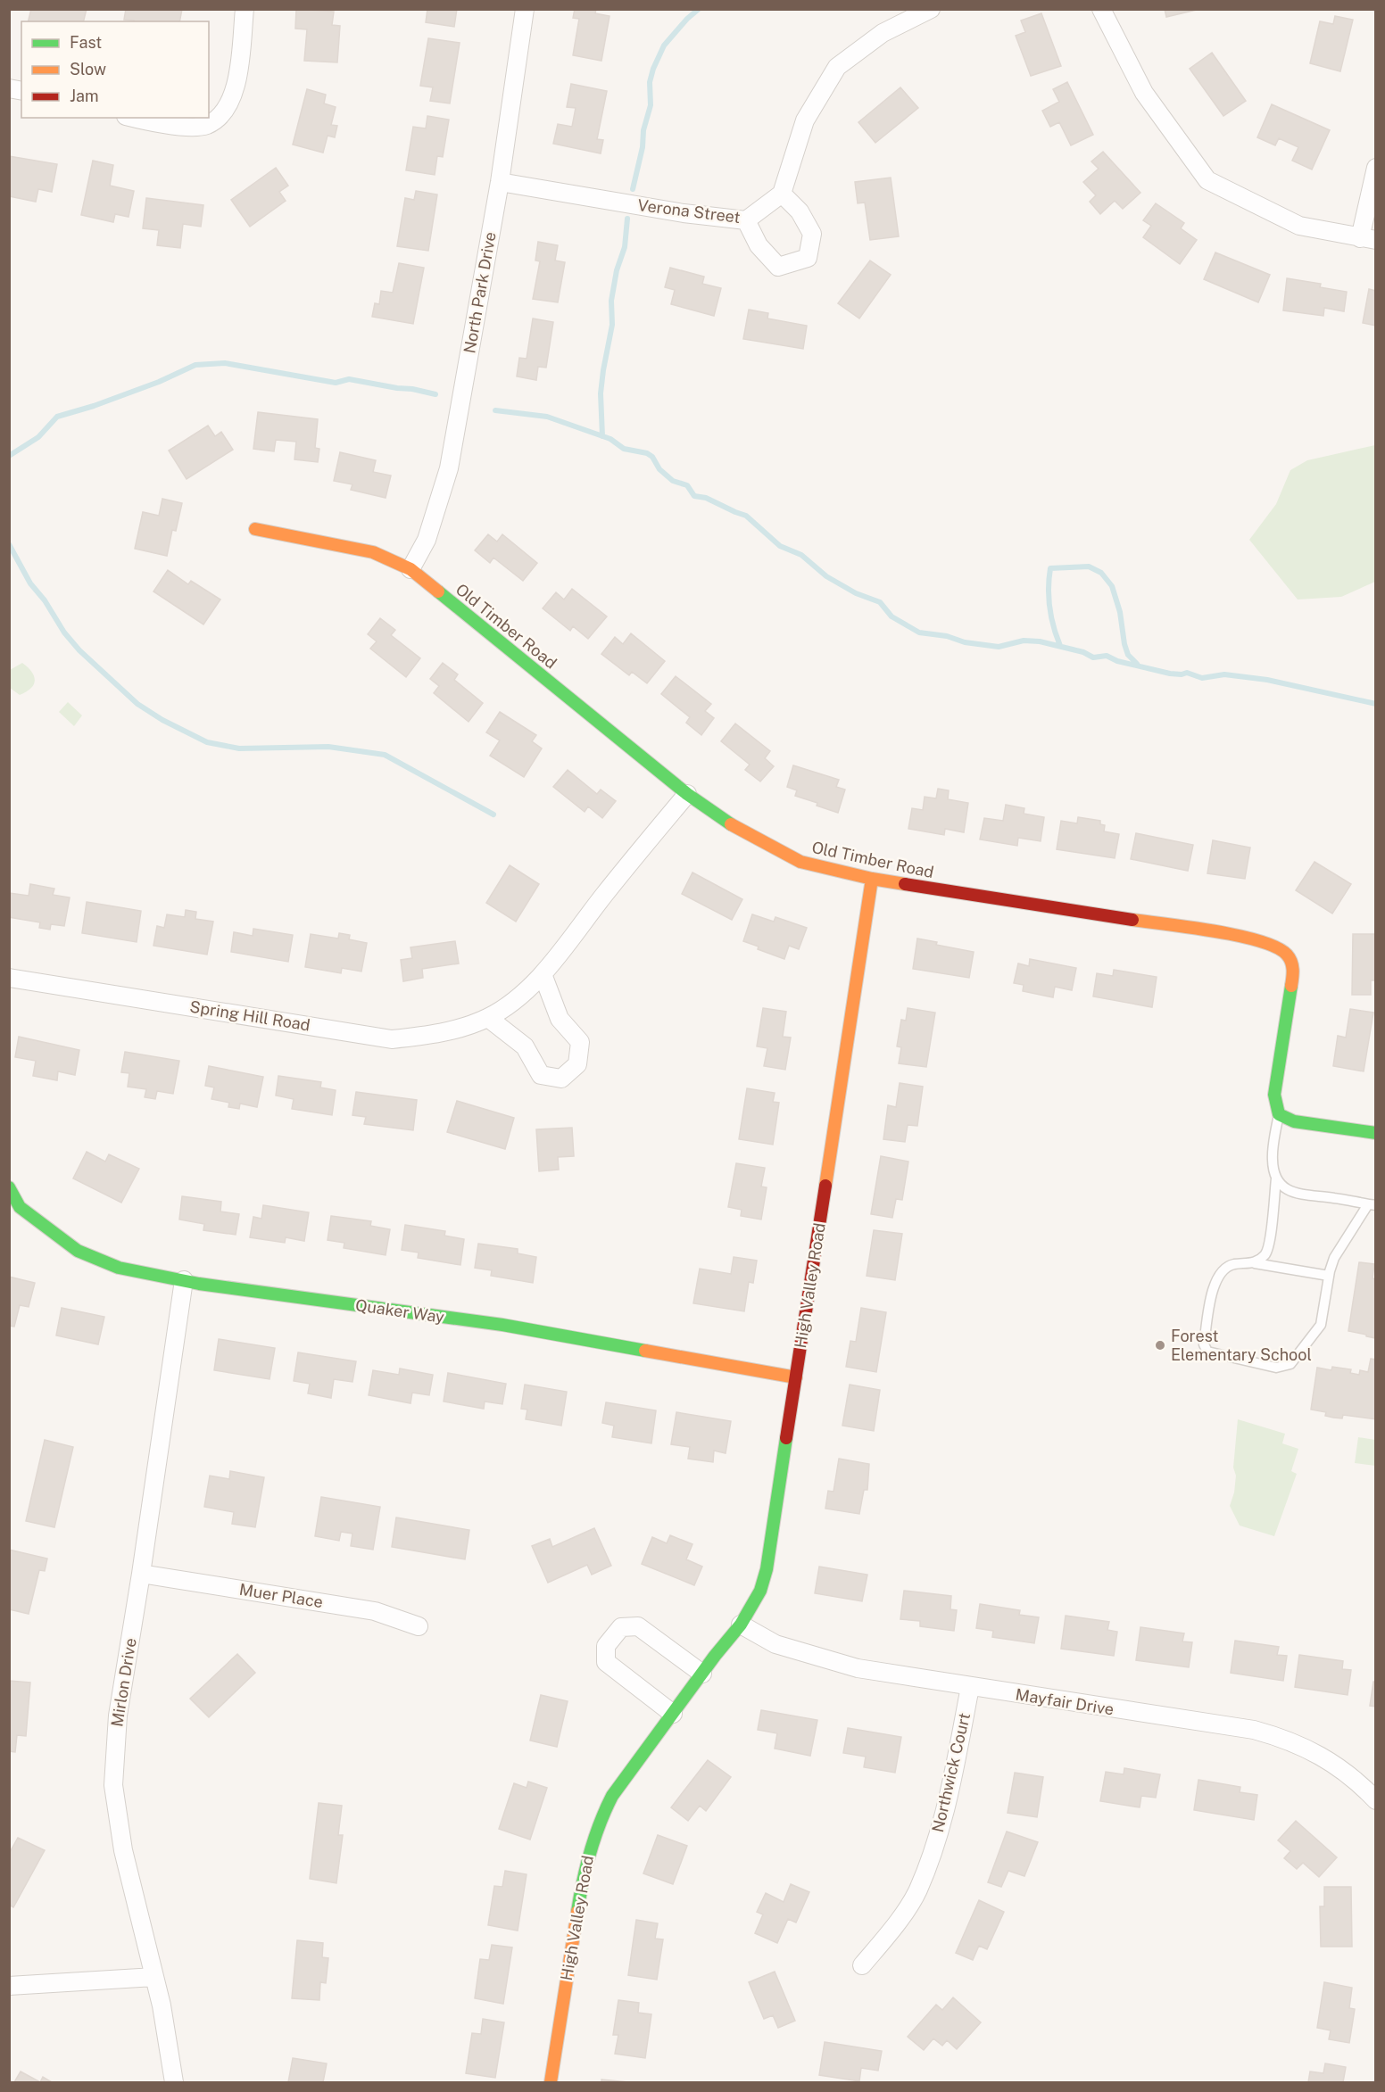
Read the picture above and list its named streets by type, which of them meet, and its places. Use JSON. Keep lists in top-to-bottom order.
{
  "streets": {
    "street": [
      "Verona Street",
      "North Park Drive",
      "Old Timber Road",
      "Spring Hill Road",
      "High Valley Road",
      "Quaker Way",
      "Muer Place",
      "Mirlon Drive",
      "Mayfair Drive",
      "Northwick Court"
    ]
  },
  "crossings": [
    ["Verona Street", "North Park Drive"],
    ["North Park Drive", "Old Timber Road"],
    ["Old Timber Road", "Spring Hill Road"],
    ["Old Timber Road", "High Valley Road"],
    ["High Valley Road", "Quaker Way"],
    ["High Valley Road", "Mayfair Drive"],
    ["Quaker Way", "Mirlon Drive"],
    ["Muer Place", "Mirlon Drive"],
    ["Mayfair Drive", "Northwick Court"]
  ],
  "places": ["Forest Elementary School"],
  "legend": ["Fast", "Slow", "Jam"]
}
